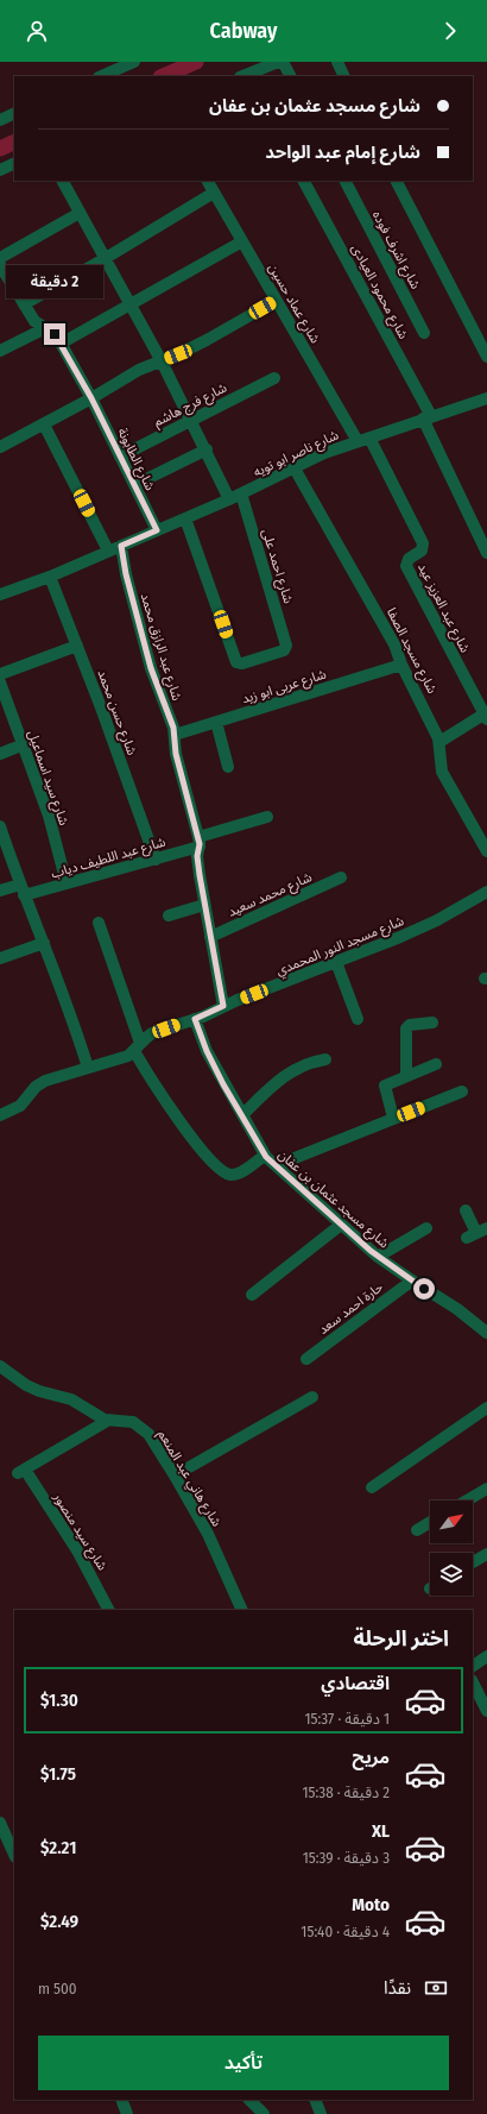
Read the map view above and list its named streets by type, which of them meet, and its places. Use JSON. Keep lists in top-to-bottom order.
{
  "streets": {
    "street": [
      "شارع اشرف فوده",
      "شارع محمود العيادى",
      "شارع عماد حسين",
      "شارع فرج هاشم",
      "شارع ناصر ابو تويه",
      "شارع الطابونة",
      "شارع احمد على",
      "شارع عبد العزيز عيد",
      "شارع عبد الرازق محمد",
      "شارع مسجد الصفا",
      "شارع عربى ابو زيد",
      "شارع حسن محمد",
      "شارع سيد اسماعيل",
      "شارع عبد اللطيف دياب",
      "شارع محمد سعيد",
      "شارع مسجد النور المحمدي",
      "شارع مسجد عثمان بن عفان",
      "حارة احمد سعد",
      "شارع هاني عبد المنعم",
      "شارع سيد منصور"
    ]
  },
  "crossings": [
    ["شارع محمود العيادى", "شارع ناصر ابو تويه"],
    ["شارع عماد حسين", "شارع ناصر ابو تويه"],
    ["شارع فرج هاشم", "شارع الطابونة"],
    ["شارع ناصر ابو تويه", "شارع الطابونة"],
    ["شارع ناصر ابو تويه", "شارع احمد على"],
    ["شارع ناصر ابو تويه", "شارع عبد العزيز عيد"],
    ["شارع ناصر ابو تويه", "شارع عبد الرازق محمد"],
    ["شارع ناصر ابو تويه", "شارع مسجد الصفا"],
    ["شارع ناصر ابو تويه", "شارع حسن محمد"],
    ["شارع عبد الرازق محمد", "شارع عربى ابو زيد"],
    ["شارع عبد الرازق محمد", "شارع عبد اللطيف دياب"],
    ["شارع عبد الرازق محمد", "شارع محمد سعيد"],
    ["شارع عبد الرازق محمد", "شارع مسجد النور المحمدي"],
    ["شارع مسجد الصفا", "شارع عربى ابو زيد"],
    ["شارع حسن محمد", "شارع عبد اللطيف دياب"],
    ["شارع سيد اسماعيل", "شارع عبد اللطيف دياب"],
    ["شارع مسجد النور المحمدي", "شارع مسجد عثمان بن عفان"],
    ["شارع مسجد عثمان بن عفان", "حارة احمد سعد"],
    ["شارع هاني عبد المنعم", "شارع سيد منصور"]
  ],
  "north": "top right",
  "page": {
    "header": "Cabway",
    "banner": ["شارع مسجد عثمان بن عفان", "شارع إمام عبد الواحد"],
    "bubble": "2 دقيقة",
    "heading": "اختر الرحلة",
    "list": [
      {
        "name": "اقتصادي",
        "note": "1 دقيقة · 15:37",
        "value": "$1.30"
      },
      {
        "name": "مريح",
        "note": "2 دقيقة · 15:38",
        "value": "$1.75"
      },
      {
        "name": "XL",
        "note": "3 دقيقة · 15:39",
        "value": "$2.21"
      },
      {
        "name": "Moto",
        "note": "4 دقيقة · 15:40",
        "value": "$2.49"
      }
    ],
    "pay": ["نقدًا", "500 m"],
    "buttons": "تأكيد"
  }
}
